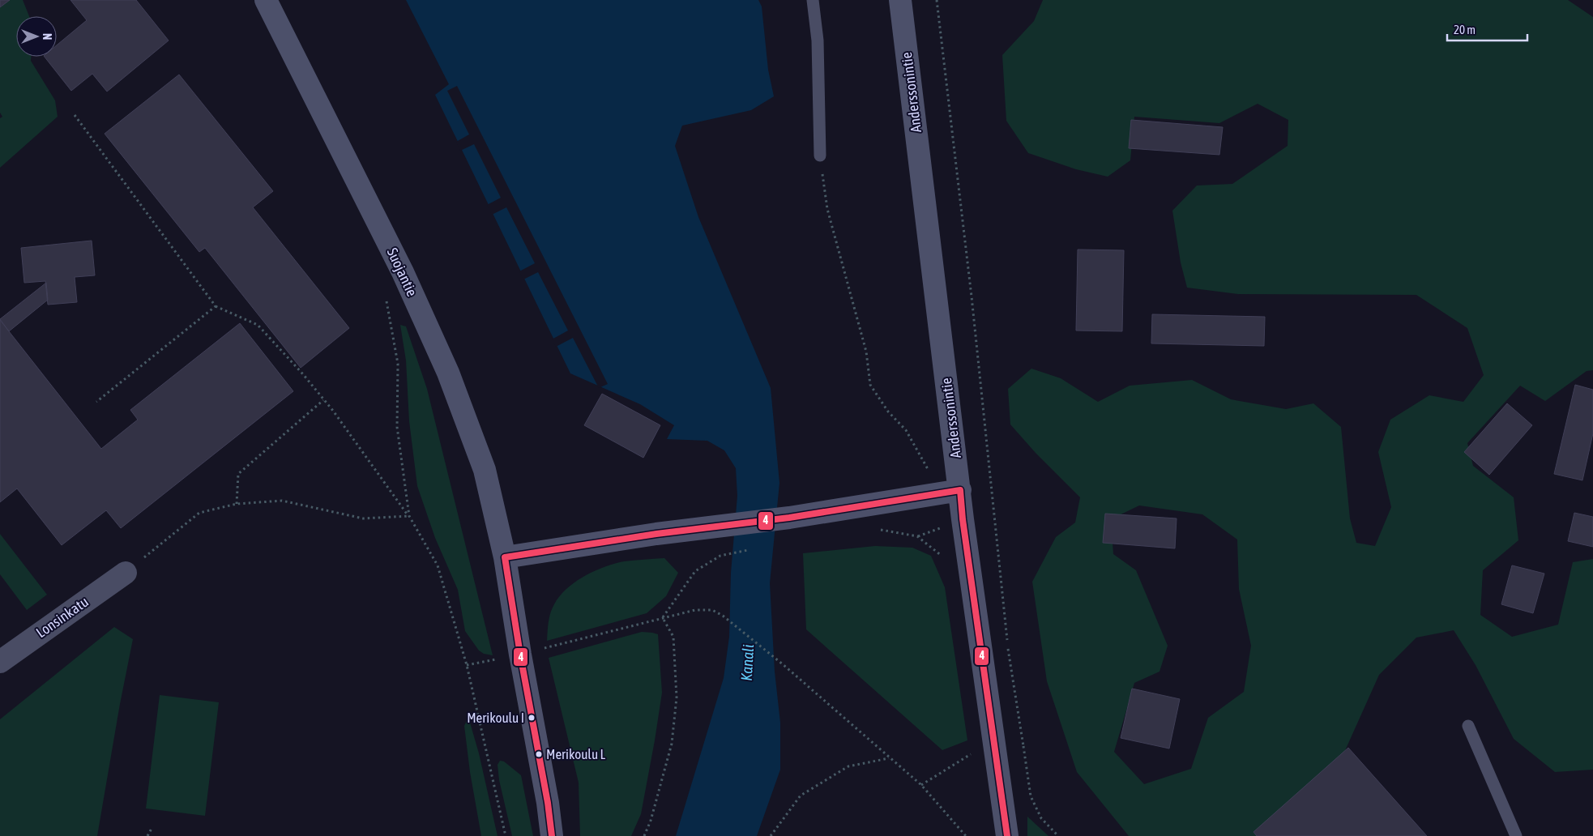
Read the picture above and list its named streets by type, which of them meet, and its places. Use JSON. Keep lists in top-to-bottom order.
{
  "streets": {
    "main road": ["Anderssonintie", "Suojantie"],
    "street": ["Lonsinkatu"]
  },
  "water": ["Kanali"],
  "places": ["Merikoulu I", "Merikoulu L"],
  "lines": ["transit line 4"],
  "scale_bar": "20 m",
  "north": "right"
}
